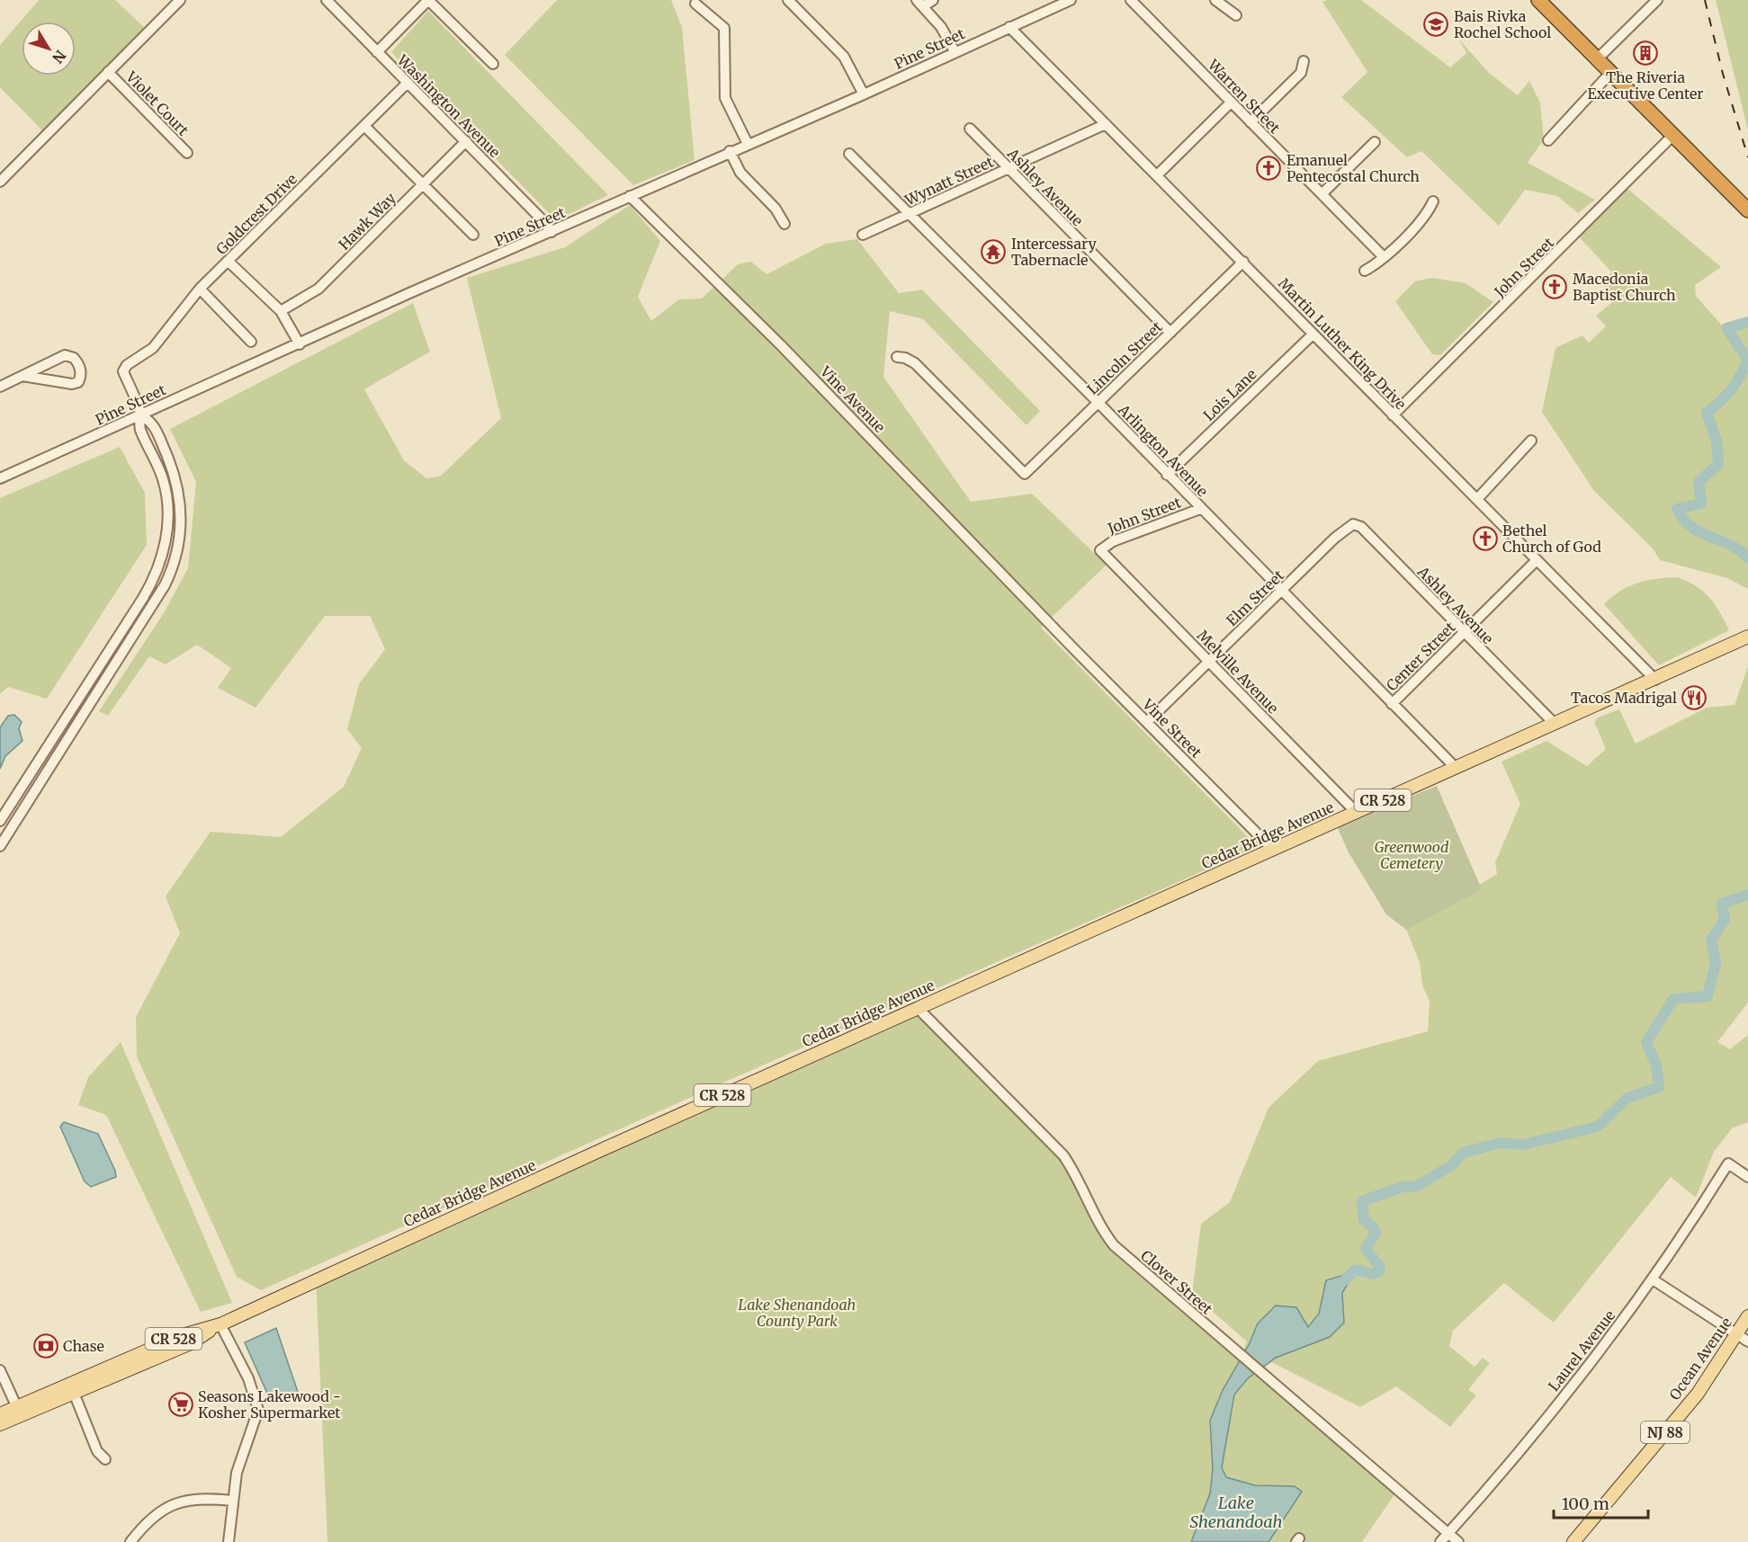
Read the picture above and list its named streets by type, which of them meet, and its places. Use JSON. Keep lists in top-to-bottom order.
{
  "streets": {
    "main road": [
      "CR 528",
      "Cedar Bridge Avenue",
      "Ocean Avenue",
      "NJ 88"
    ],
    "street": [
      "Pine Street",
      "Warren Street",
      "Violet Court",
      "Washington Avenue",
      "Wynatt Street",
      "Ashley Avenue",
      "Goldcrest Drive",
      "Hawk Way",
      "John Street",
      "Martin Luther King Drive",
      "Lincoln Street",
      "Lois Lane",
      "Vine Avenue",
      "Arlington Avenue",
      "Elm Street",
      "Center Street",
      "Melville Avenue",
      "Vine Street",
      "Clover Street",
      "Laurel Avenue"
    ]
  },
  "crossings": [
    ["Pine Street", "Washington Avenue"],
    ["Pine Street", "Goldcrest Drive"],
    ["Pine Street", "Martin Luther King Drive"],
    ["Pine Street", "Vine Avenue"],
    ["Washington Avenue", "Goldcrest Drive"],
    ["Washington Avenue", "Hawk Way"],
    ["Wynatt Street", "Ashley Avenue"],
    ["Wynatt Street", "Martin Luther King Drive"],
    ["Wynatt Street", "Arlington Avenue"],
    ["Ashley Avenue", "Lincoln Street"],
    ["Ashley Avenue", "Elm Street"],
    ["Ashley Avenue", "Center Street"],
    ["Ashley Avenue", "Cedar Bridge Avenue"],
    ["John Street", "Martin Luther King Drive"],
    ["John Street", "Arlington Avenue"],
    ["John Street", "Melville Avenue"],
    ["Martin Luther King Drive", "Lincoln Street"],
    ["Martin Luther King Drive", "Lois Lane"],
    ["Martin Luther King Drive", "Center Street"],
    ["Martin Luther King Drive", "Cedar Bridge Avenue"],
    ["Lincoln Street", "Arlington Avenue"],
    ["Lois Lane", "Arlington Avenue"],
    ["Vine Avenue", "Vine Street"],
    ["Arlington Avenue", "Elm Street"],
    ["Arlington Avenue", "Center Street"],
    ["Arlington Avenue", "Cedar Bridge Avenue"],
    ["Elm Street", "Melville Avenue"],
    ["Elm Street", "Vine Street"],
    ["Melville Avenue", "Cedar Bridge Avenue"],
    ["Vine Street", "Cedar Bridge Avenue"],
    ["Cedar Bridge Avenue", "Clover Street"],
    ["Clover Street", "Laurel Avenue"]
  ],
  "water": ["Lake Shenandoah"],
  "parks": ["Greenwood Cemetery", "Lake Shenandoah County Park"],
  "places": {
    "school or university": ["Bais Rivka Rochel School"],
    "building": ["The Riveria Executive Center"],
    "church": ["Emanuel Pentecostal Church", "Macedonia Baptist Church", "Bethel Church of God"],
    "temple": ["Intercessary Tabernacle"],
    "restaurant": ["Tacos Madrigal"],
    "bank": ["Chase"],
    "supermarket": ["Seasons Lakewood - Kosher Supermarket"]
  },
  "scale_bar": "100 m",
  "north": "bottom right"
}
